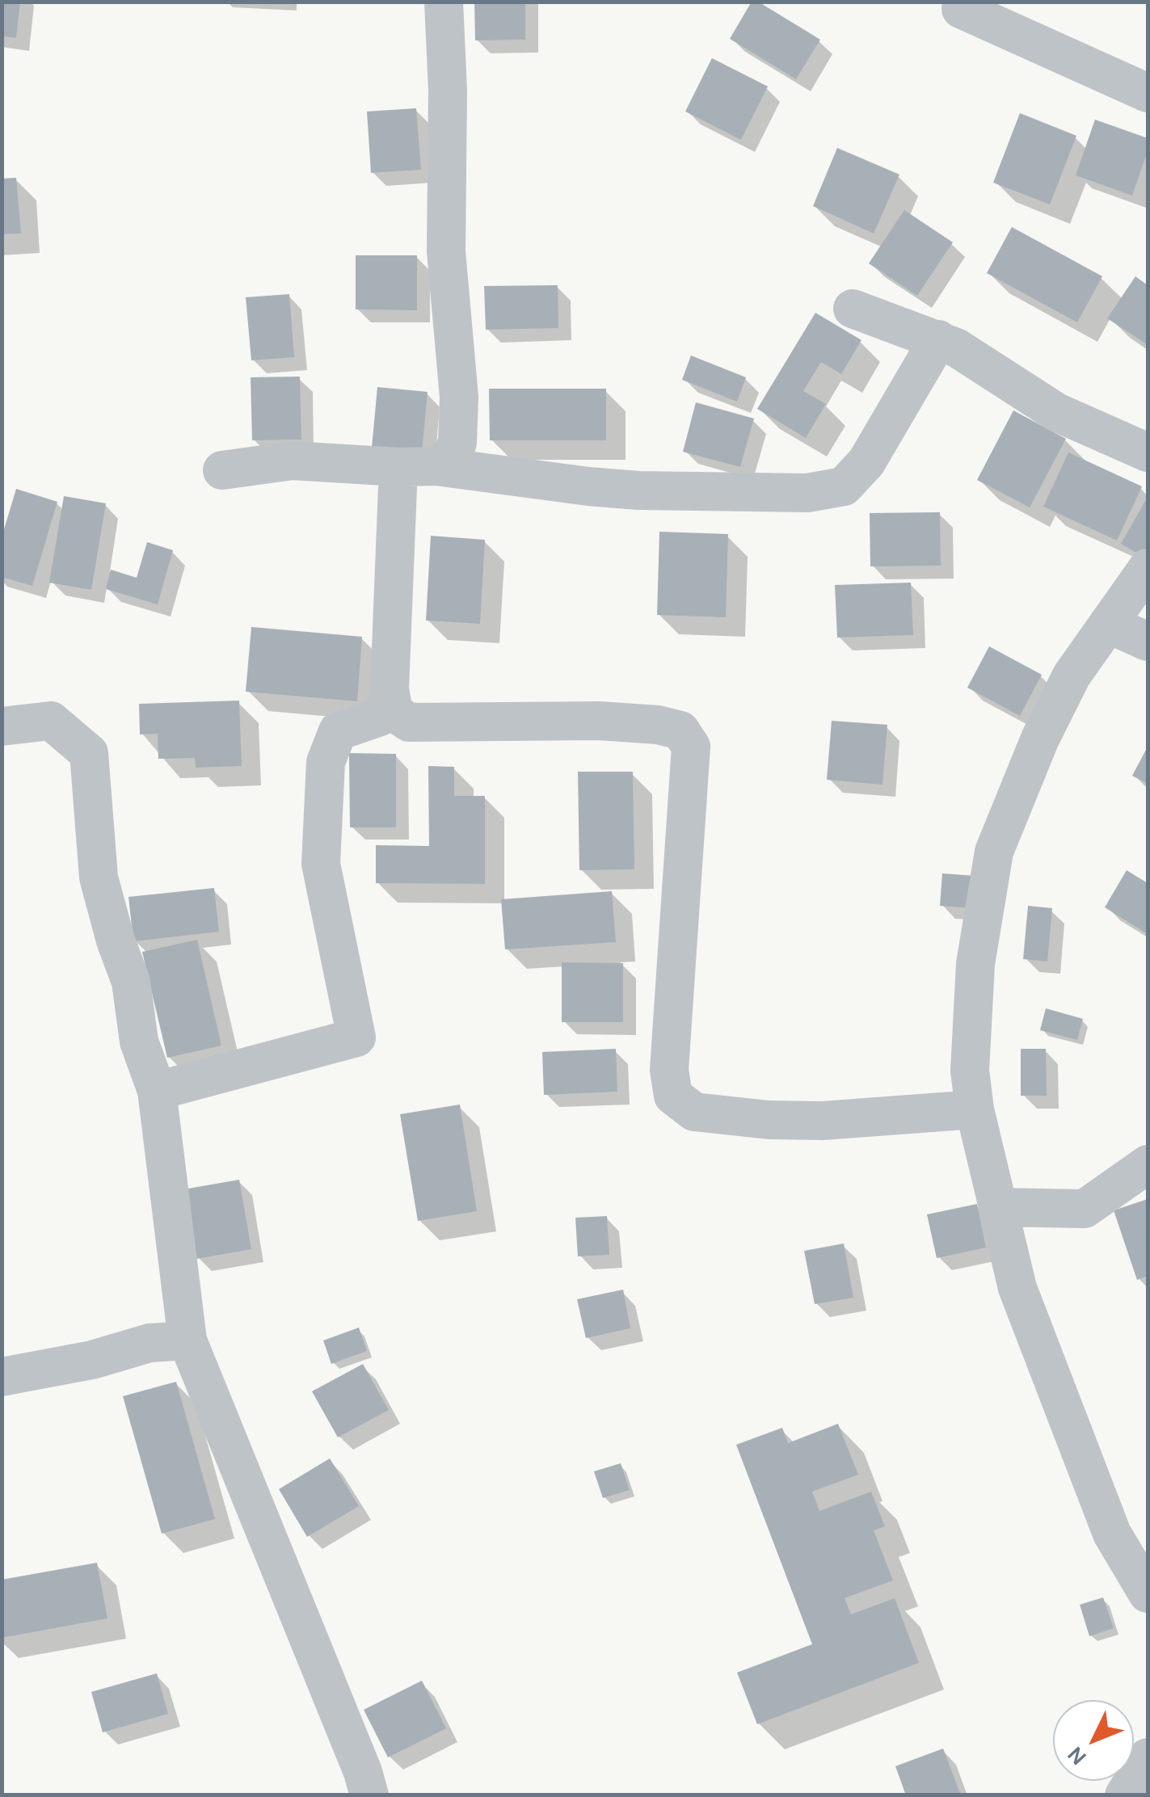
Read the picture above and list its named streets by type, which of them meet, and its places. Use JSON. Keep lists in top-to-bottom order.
{
  "north": "bottom left"
}
